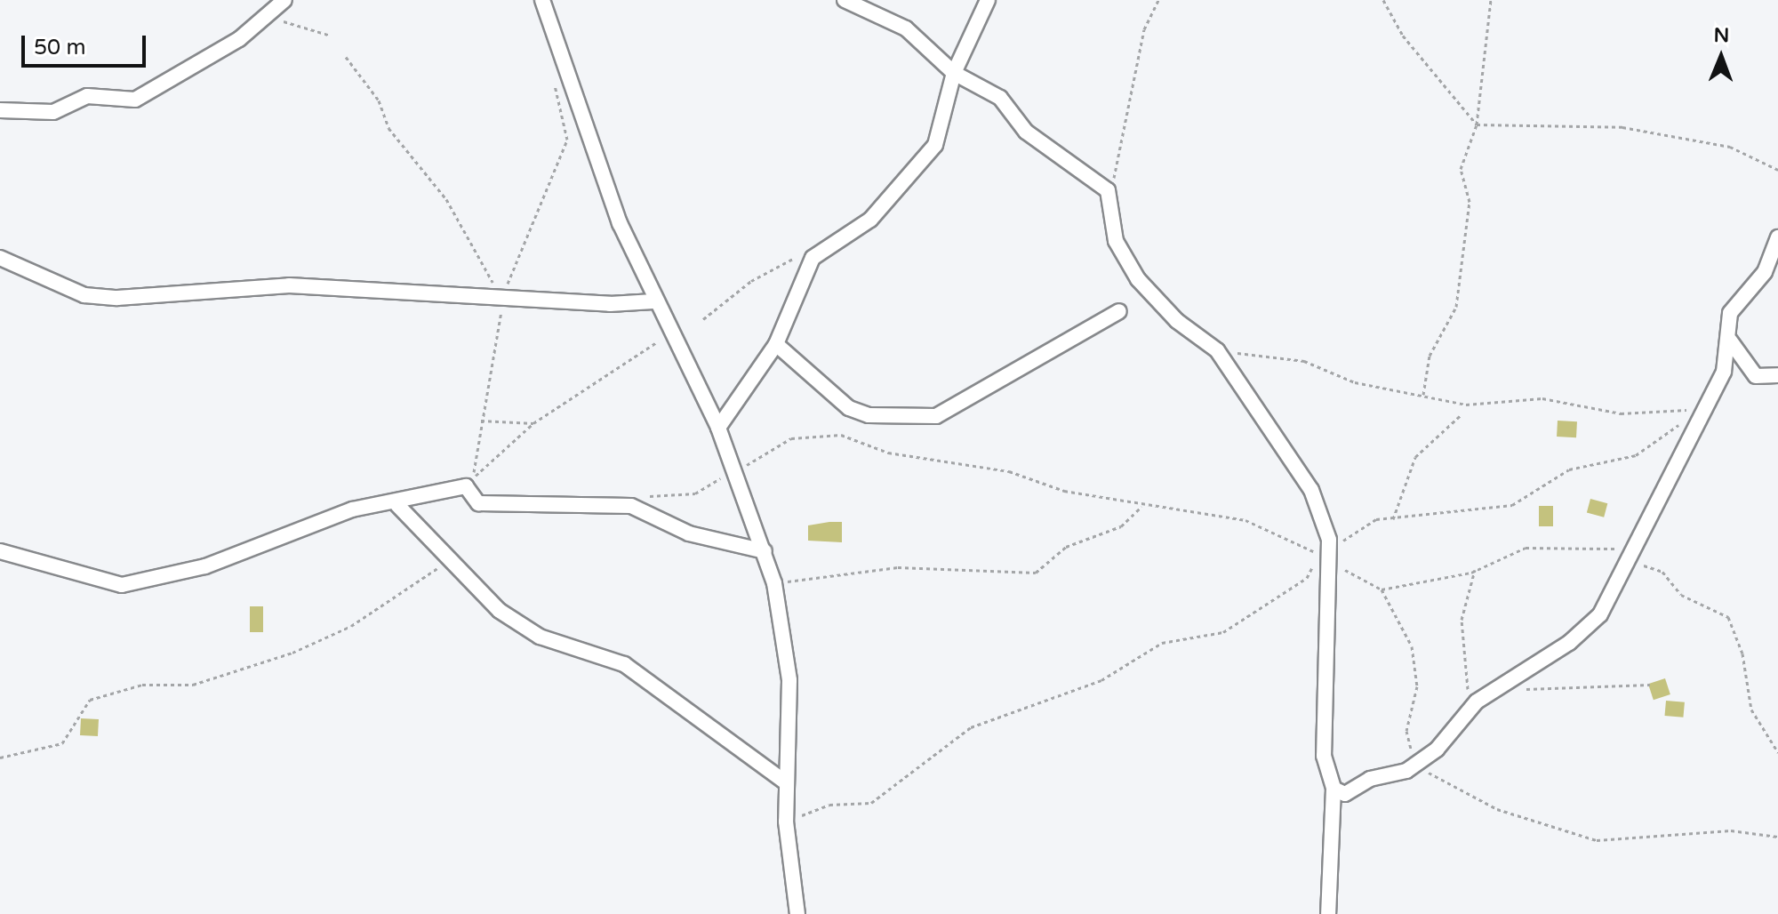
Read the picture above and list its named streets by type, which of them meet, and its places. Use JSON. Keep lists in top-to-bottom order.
{
  "scale_bar": "50 m",
  "north": "top"
}
